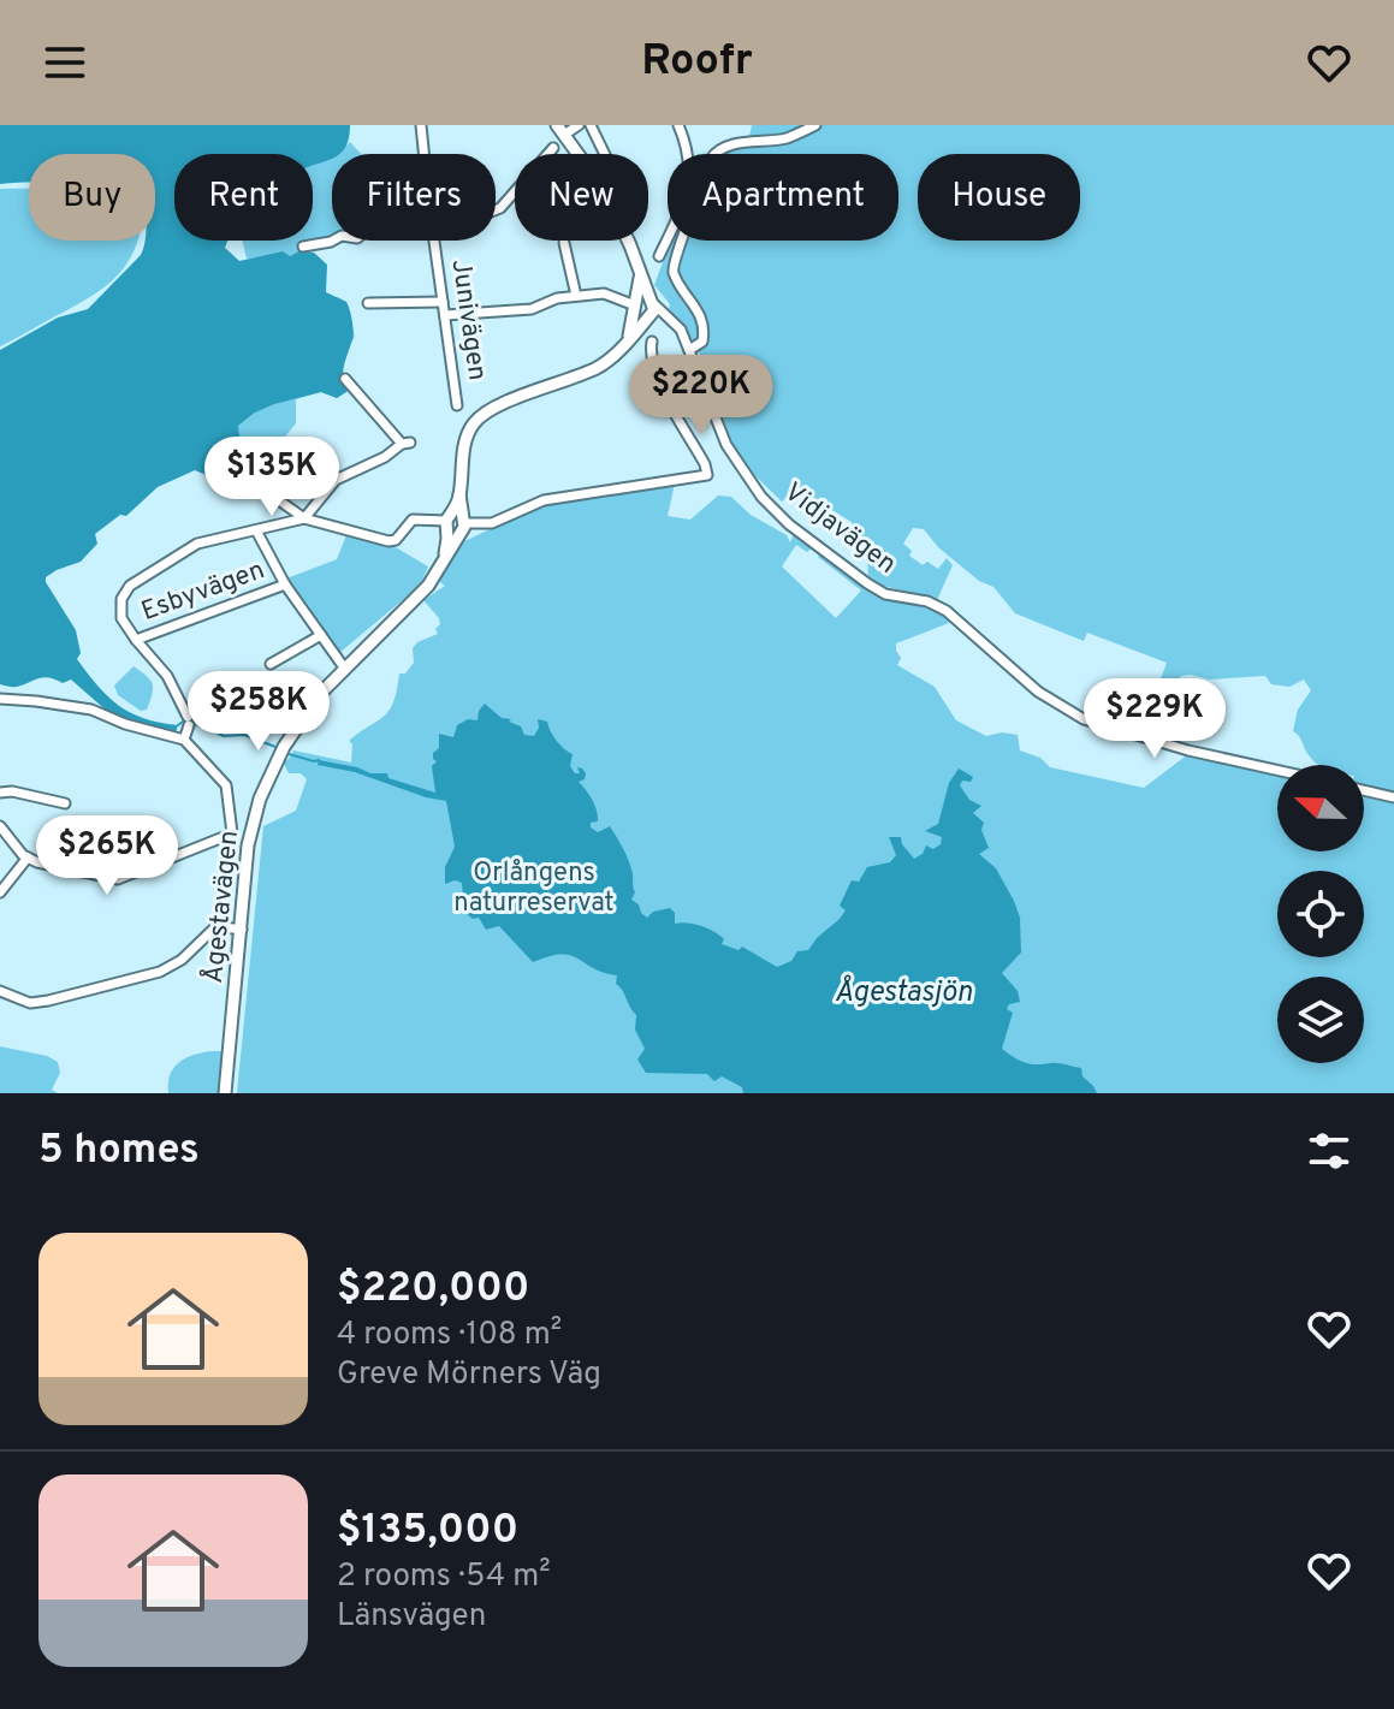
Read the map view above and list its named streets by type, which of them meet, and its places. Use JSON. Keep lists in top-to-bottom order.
{
  "streets": {
    "main road": ["Ågestavägen"],
    "street": ["Junivägen", "Vidjavägen", "Esbyvägen"]
  },
  "water": ["Ågestasjön"],
  "parks": ["Orlångens naturreservat"],
  "north": "left",
  "page": {
    "header": "Roofr",
    "chip": [
      "Buy",
      "Rent",
      "Filters",
      "New",
      "Apartment",
      "House"
    ],
    "price": [
      "$220K",
      "$135K",
      "$258K",
      "$229K",
      "$265K"
    ],
    "heading": "5 homes",
    "list": [
      {
        "name": "$220,000",
        "note": "4 rooms · 108 m² · Greve Mörners Väg"
      },
      {
        "name": "$135,000",
        "note": "2 rooms · 54 m² · Länsvägen"
      }
    ]
  }
}
